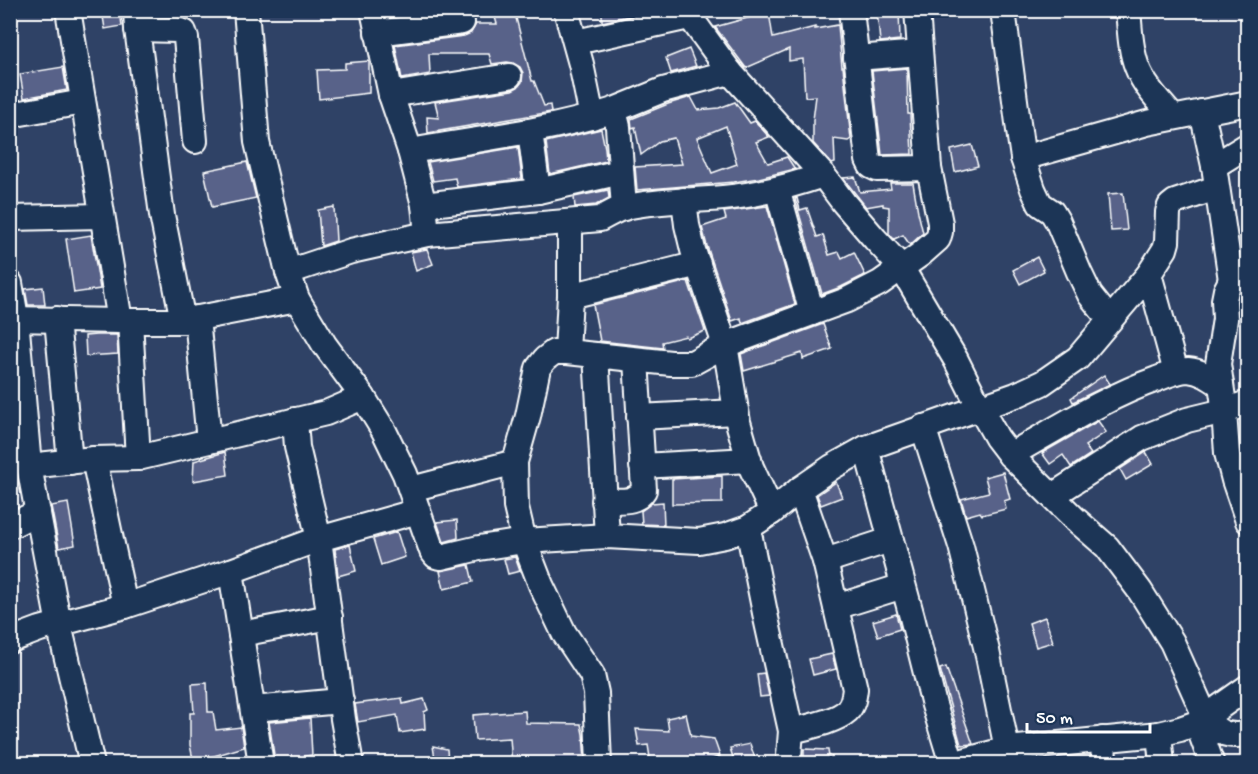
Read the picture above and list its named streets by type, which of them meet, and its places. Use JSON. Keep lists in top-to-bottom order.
{
  "scale_bar": "50 m"
}
